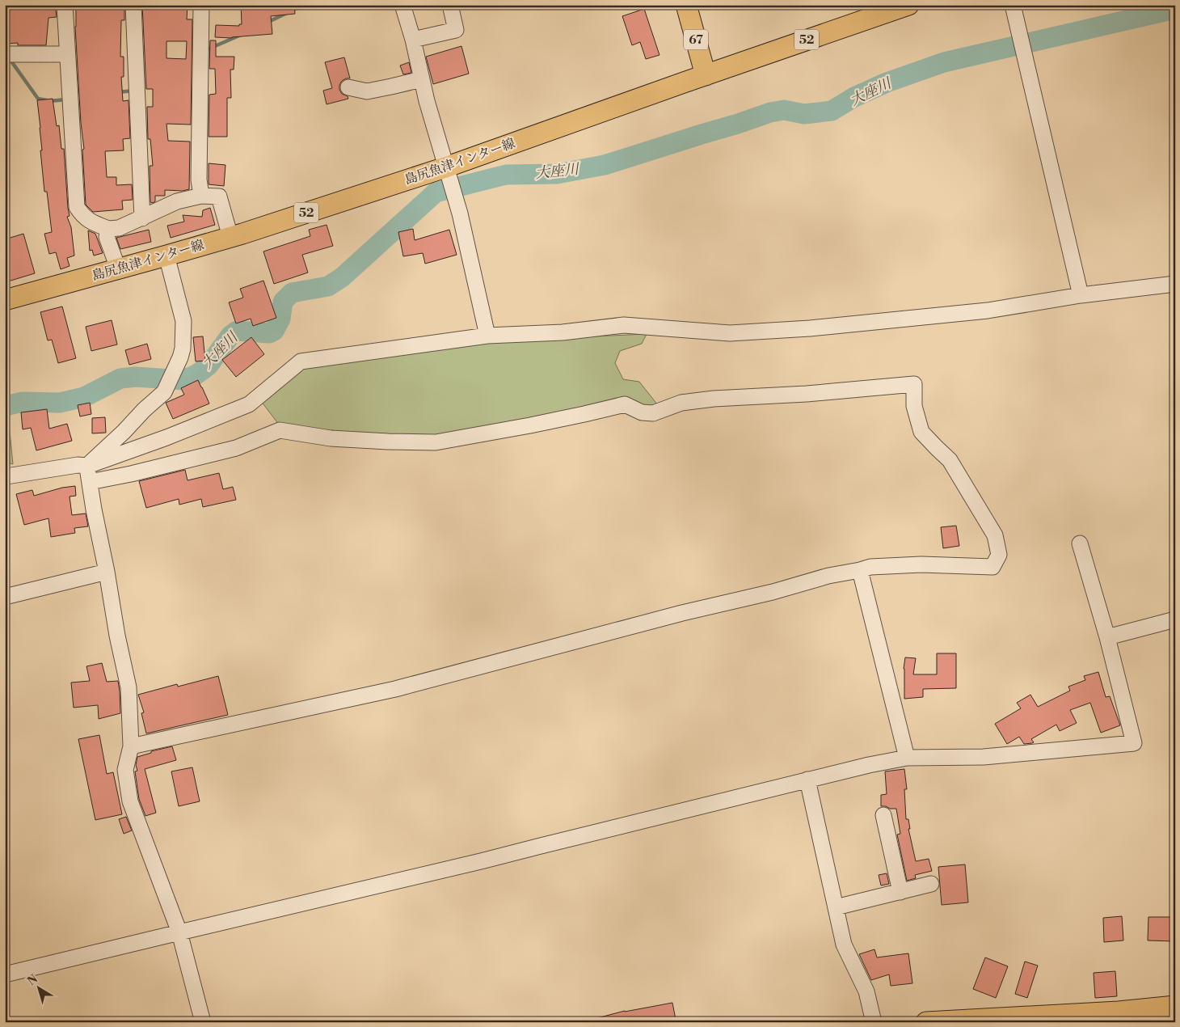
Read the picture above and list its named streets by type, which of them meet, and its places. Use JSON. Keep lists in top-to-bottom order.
{
  "streets": {
    "main road": ["67", "52", "島尻魚津インター線"]
  },
  "crossings": [
    ["67", "島尻魚津インター線"]
  ],
  "water": ["大座川"],
  "north": "top left"
}
